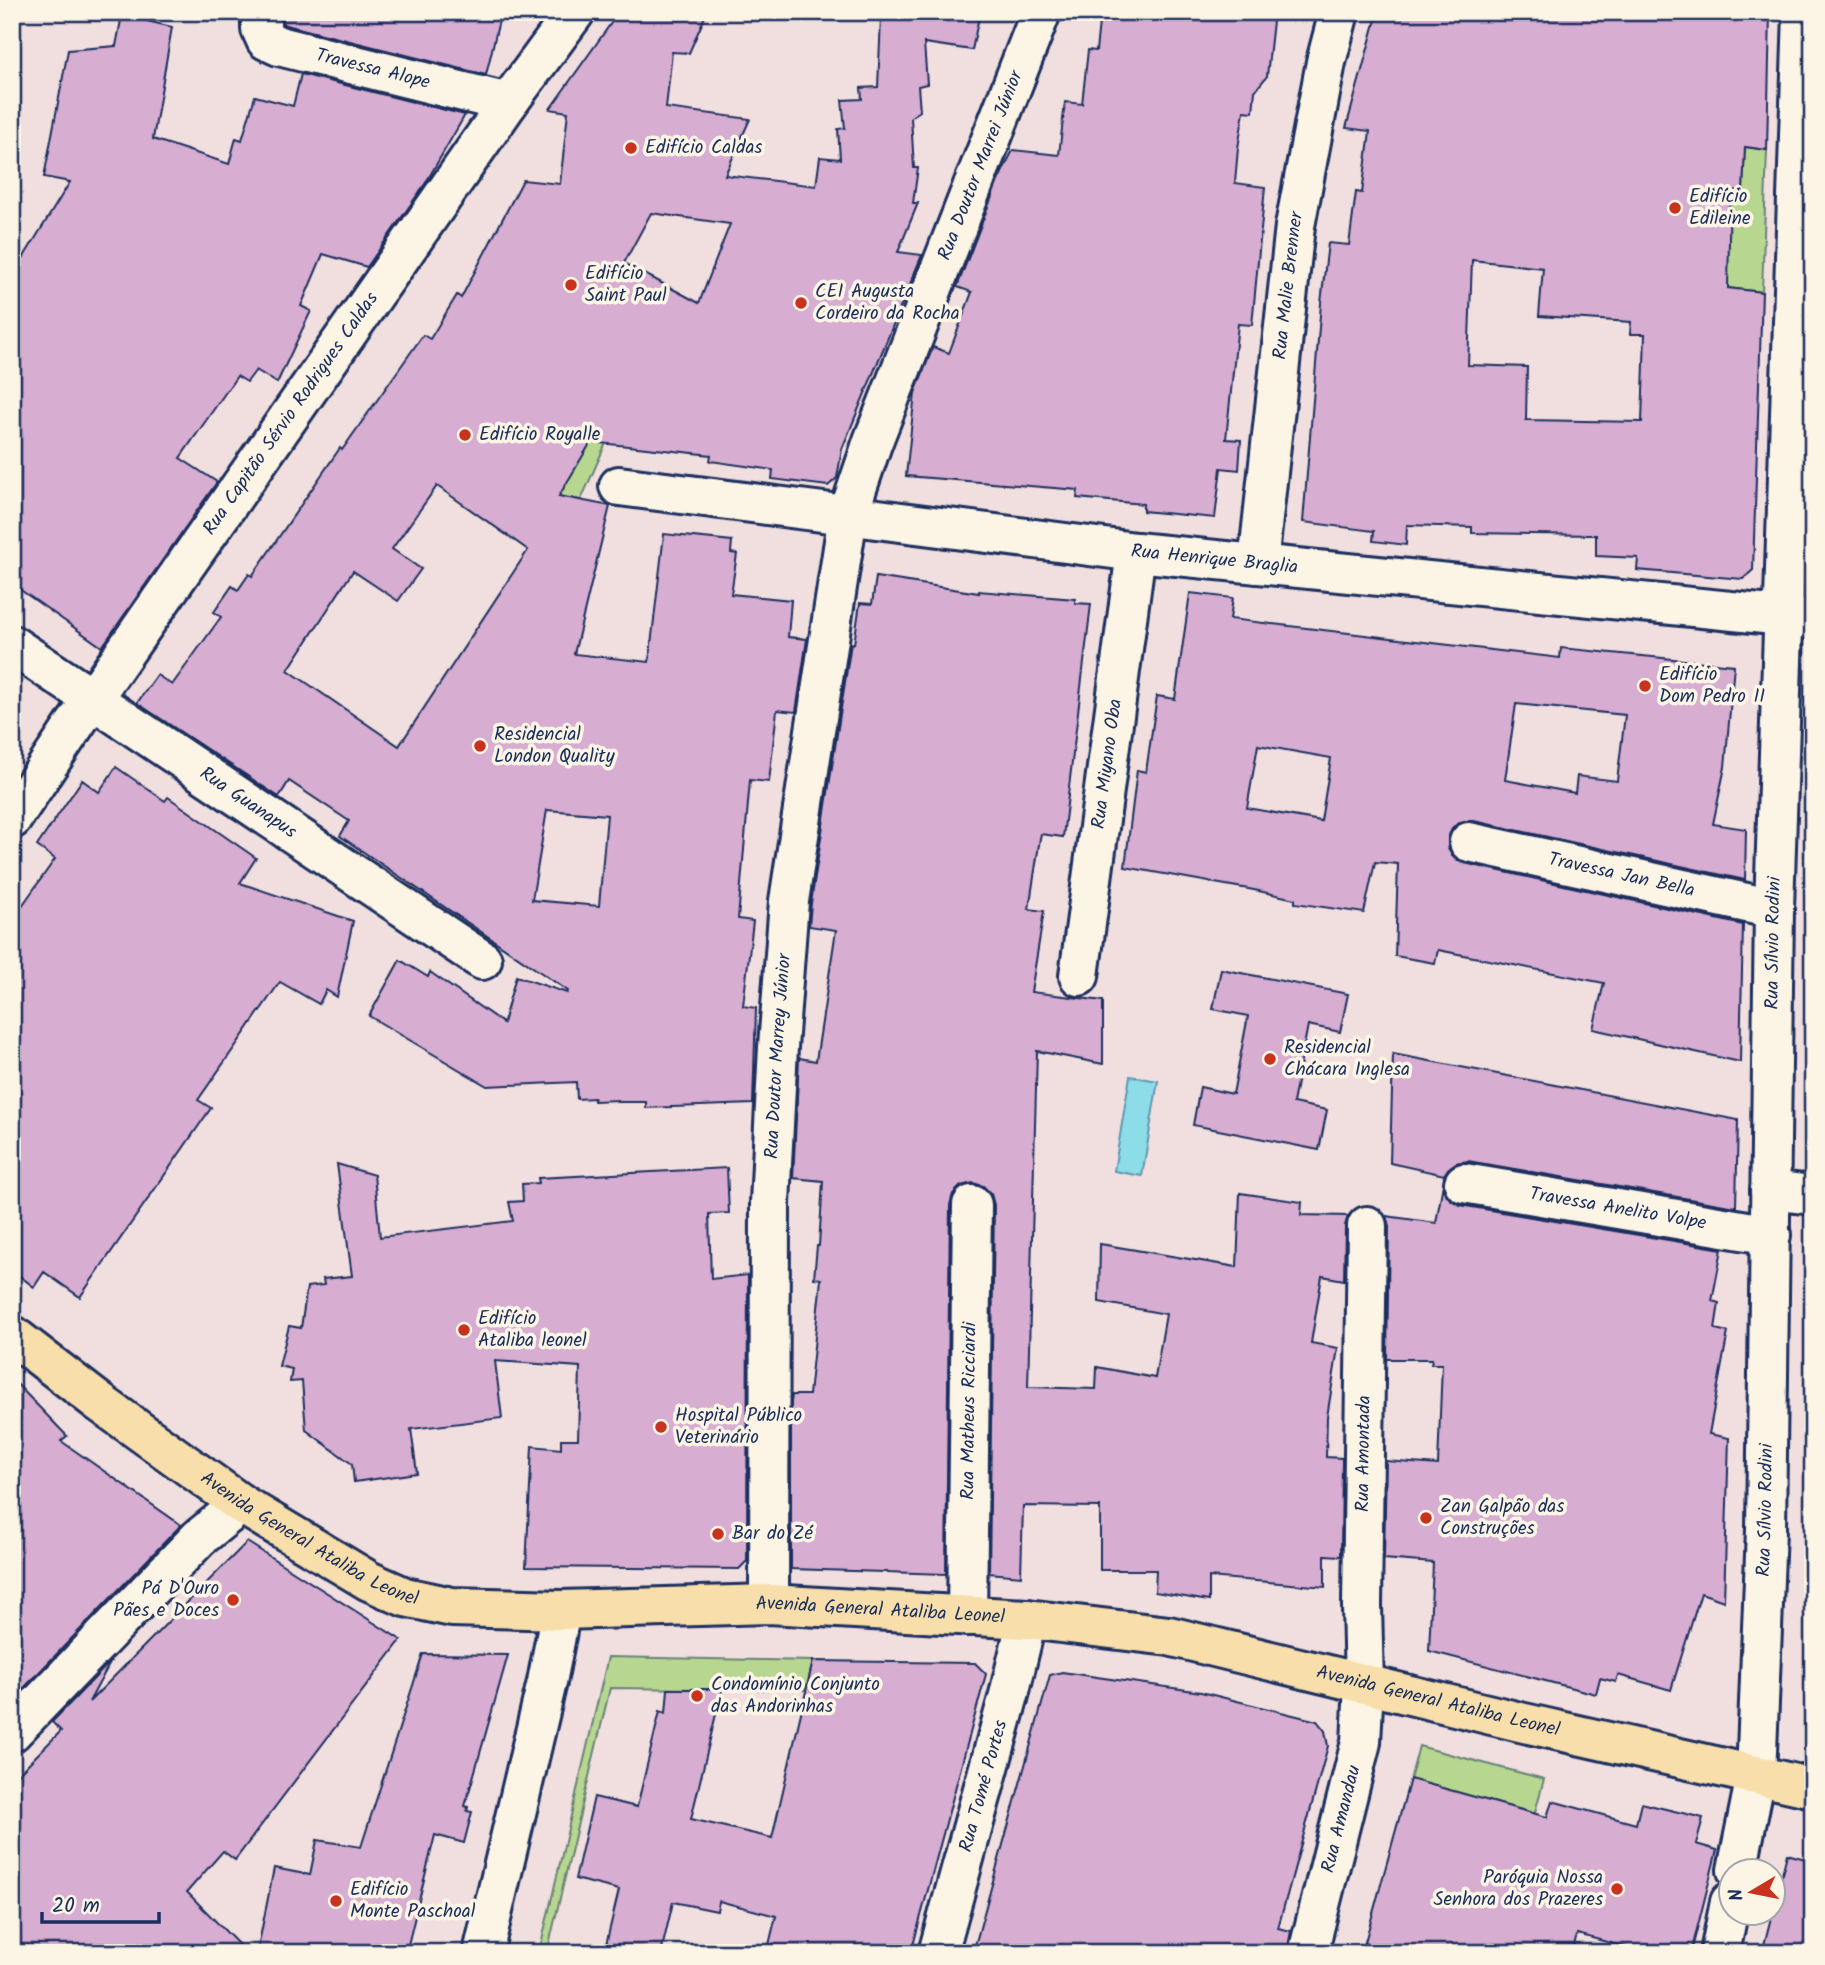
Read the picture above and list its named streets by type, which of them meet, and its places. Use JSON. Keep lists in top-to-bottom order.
{
  "streets": {
    "main road": ["Avenida General Ataliba Leonel"],
    "street": [
      "Travessa Alope",
      "Rua Doutor Marrei Júnior",
      "Rua Malie Brenner",
      "Rua Capitão Sérvio Rodrigues Caldas",
      "Rua Henrique Braglia",
      "Rua Miyano Oba",
      "Rua Guanapus",
      "Travessa Jan Bella",
      "Rua Sílvio Rodini",
      "Rua Doutor Marrey Júnior",
      "Travessa Anelito Volpe",
      "Rua Matheus Ricciardi",
      "Rua Amontada",
      "Rua Tomé Portes",
      "Rua Amandau"
    ]
  },
  "crossings": [
    ["Travessa Alope", "Rua Capitão Sérvio Rodrigues Caldas"],
    ["Rua Doutor Marrei Júnior", "Rua Henrique Braglia"],
    ["Rua Doutor Marrei Júnior", "Rua Doutor Marrey Júnior"],
    ["Rua Malie Brenner", "Rua Henrique Braglia"],
    ["Rua Capitão Sérvio Rodrigues Caldas", "Rua Guanapus"],
    ["Rua Henrique Braglia", "Rua Miyano Oba"],
    ["Rua Henrique Braglia", "Rua Sílvio Rodini"],
    ["Rua Henrique Braglia", "Rua Doutor Marrey Júnior"],
    ["Travessa Jan Bella", "Rua Sílvio Rodini"],
    ["Rua Sílvio Rodini", "Travessa Anelito Volpe"],
    ["Rua Sílvio Rodini", "Avenida General Ataliba Leonel"],
    ["Rua Doutor Marrey Júnior", "Avenida General Ataliba Leonel"],
    ["Rua Matheus Ricciardi", "Avenida General Ataliba Leonel"],
    ["Rua Amontada", "Avenida General Ataliba Leonel"],
    ["Rua Amontada", "Rua Amandau"],
    ["Avenida General Ataliba Leonel", "Rua Tomé Portes"],
    ["Avenida General Ataliba Leonel", "Rua Amandau"]
  ],
  "places": [
    "Edifício Caldas",
    "Edifício Edileine",
    "Edifício Saint Paul",
    "CEI Augusta Cordeiro da Rocha",
    "Edifício Royalle",
    "Edifício Dom Pedro II",
    "Residencial London Quality",
    "Residencial Chácara Inglesa",
    "Edifício Ataliba leonel",
    "Hospital Público Veterinário",
    "Zan Galpão das Construções",
    "Bar do Zé",
    "Pá D'Ouro Pães e Doces",
    "Condomínio Conjunto das Andorinhas",
    "Paróquia Nossa Senhora dos Prazeres",
    "Edifício Monte Paschoal"
  ],
  "scale_bar": "20 m",
  "north": "left"
}
